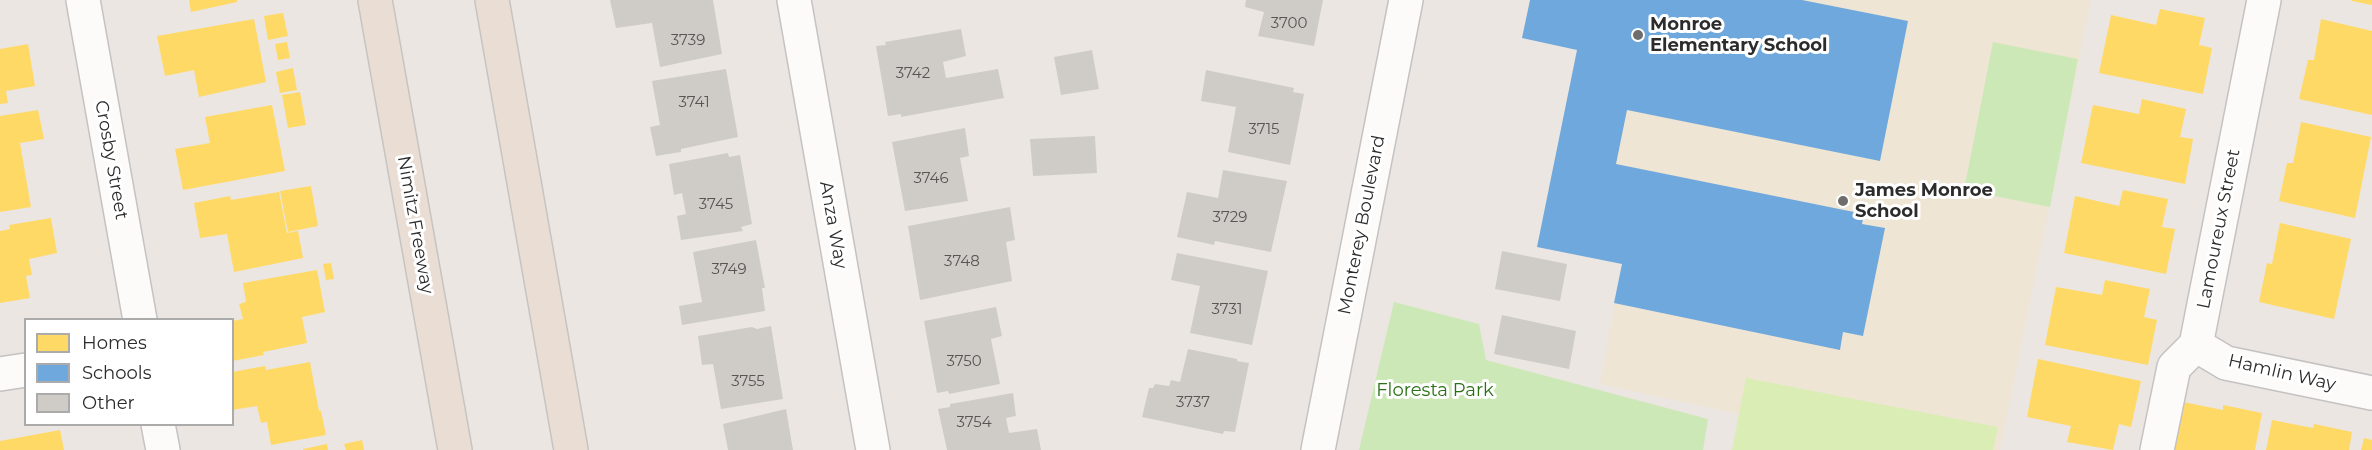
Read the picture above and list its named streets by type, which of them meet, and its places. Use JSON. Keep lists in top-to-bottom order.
{
  "streets": {
    "highway": ["Nimitz Freeway"],
    "street": [
      "Crosby Street",
      "Anza Way",
      "Monterey Boulevard",
      "Lamoureux Street",
      "Hamlin Way"
    ]
  },
  "crossings": [
    ["Lamoureux Street", "Hamlin Way"]
  ],
  "parks": ["Floresta Park"],
  "places": ["Monroe Elementary School", "James Monroe School"],
  "house_numbers": [
    "3700",
    "3739",
    "3742",
    "3741",
    "3715",
    "3746",
    "3745",
    "3729",
    "3748",
    "3749",
    "3731",
    "3750",
    "3755",
    "3737",
    "3754"
  ],
  "legend": ["Homes", "Schools", "Other"]
}
